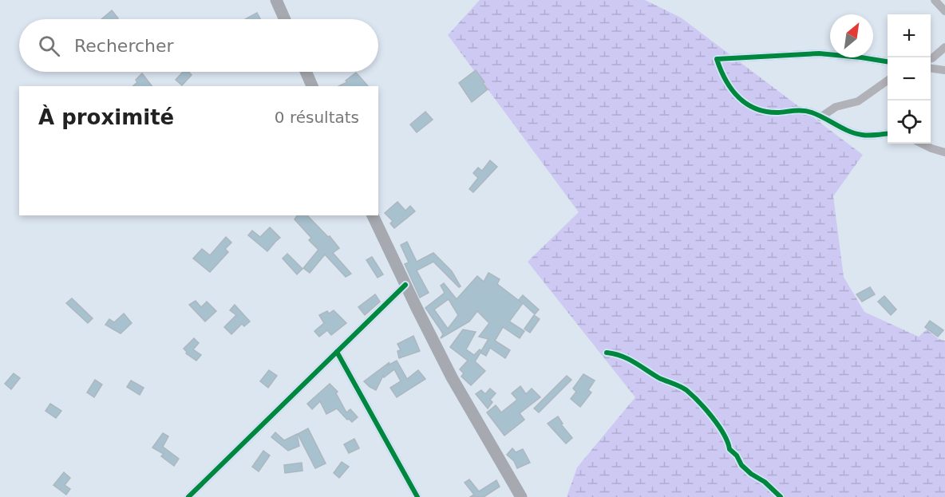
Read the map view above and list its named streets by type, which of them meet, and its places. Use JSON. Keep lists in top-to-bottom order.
{
  "north": "top right",
  "page": {
    "map_buttons": ["+", "−"],
    "search": "Rechercher",
    "heading": ["À proximité", "0 résultats"]
  }
}
